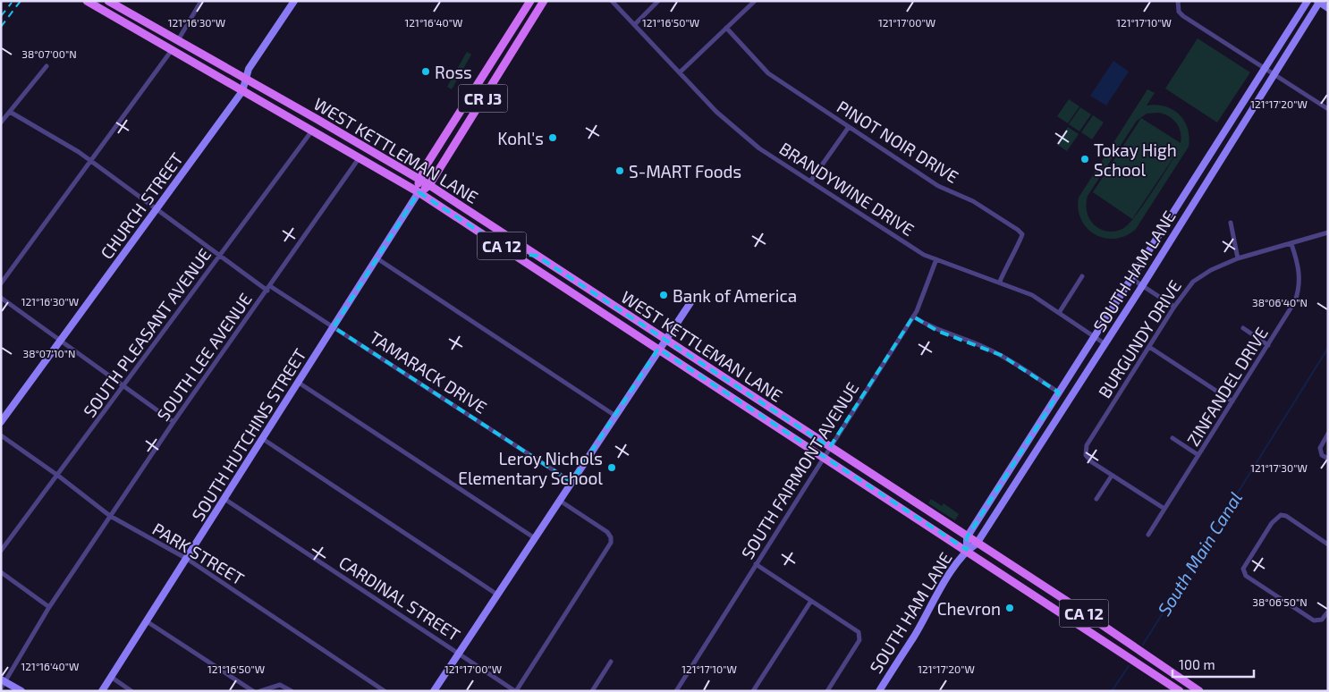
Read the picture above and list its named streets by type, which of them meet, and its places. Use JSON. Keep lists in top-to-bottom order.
{
  "streets": {
    "main road": [
      "CR J3",
      "WEST KETTLEMAN LANE",
      "CHURCH STREET",
      "CA 12",
      "SOUTH HAM LANE",
      "SOUTH HUTCHINS STREET"
    ],
    "street": [
      "PINOT NOIR DRIVE",
      "BRANDYWINE DRIVE",
      "SOUTH PLEASANT AVENUE",
      "BURGUNDY DRIVE",
      "SOUTH LEE AVENUE",
      "TAMARACK DRIVE",
      "ZINFANDEL DRIVE",
      "SOUTH FAIRMONT AVENUE",
      "PARK STREET",
      "CARDINAL STREET"
    ]
  },
  "crossings": [
    ["CR J3", "WEST KETTLEMAN LANE"],
    ["PINOT NOIR DRIVE", "BRANDYWINE DRIVE"],
    ["WEST KETTLEMAN LANE", "CHURCH STREET"],
    ["WEST KETTLEMAN LANE", "CA 12"],
    ["WEST KETTLEMAN LANE", "SOUTH HAM LANE"],
    ["WEST KETTLEMAN LANE", "SOUTH PLEASANT AVENUE"],
    ["WEST KETTLEMAN LANE", "SOUTH LEE AVENUE"],
    ["WEST KETTLEMAN LANE", "SOUTH HUTCHINS STREET"],
    ["WEST KETTLEMAN LANE", "SOUTH FAIRMONT AVENUE"],
    ["BRANDYWINE DRIVE", "SOUTH HAM LANE"],
    ["BRANDYWINE DRIVE", "SOUTH FAIRMONT AVENUE"],
    ["CHURCH STREET", "TAMARACK DRIVE"],
    ["SOUTH PLEASANT AVENUE", "TAMARACK DRIVE"],
    ["SOUTH PLEASANT AVENUE", "PARK STREET"],
    ["BURGUNDY DRIVE", "ZINFANDEL DRIVE"],
    ["SOUTH LEE AVENUE", "TAMARACK DRIVE"],
    ["SOUTH LEE AVENUE", "PARK STREET"],
    ["TAMARACK DRIVE", "SOUTH HUTCHINS STREET"],
    ["SOUTH HUTCHINS STREET", "PARK STREET"],
    ["SOUTH HUTCHINS STREET", "CARDINAL STREET"]
  ],
  "water": ["South Main Canal"],
  "places": [
    "Ross",
    "Kohl's",
    "Tokay High School",
    "S-MART Foods",
    "Bank of America",
    "Leroy Nichols Elementary School",
    "Chevron"
  ],
  "scale_bar": "100 m",
  "coordinates": [
    "121°16'40\"W",
    "121°16'30\"W",
    "121°16'50\"W",
    "121°17'00\"W",
    "121°17'10\"W",
    "38°07'00\"N",
    "121°17'20\"W",
    "38°06'40\"N",
    "38°07'10\"N",
    "121°17'30\"W",
    "38°06'50\"N"
  ]
}
